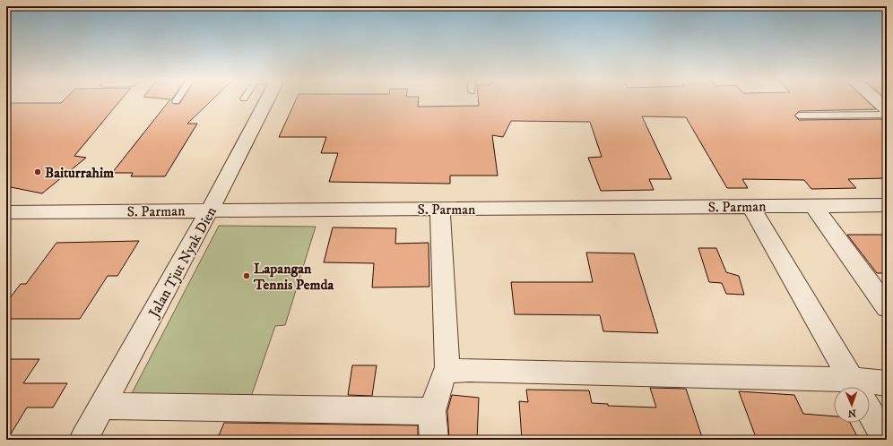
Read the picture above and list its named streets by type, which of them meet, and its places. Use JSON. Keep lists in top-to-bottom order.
{
  "streets": {
    "street": ["S. Parman", "Jalan Tjut Nyak Dien"]
  },
  "crossings": [
    ["S. Parman", "Jalan Tjut Nyak Dien"]
  ],
  "places": ["Baiturrahim", "Lapangan Tennis Pemda"],
  "north": "bottom"
}
